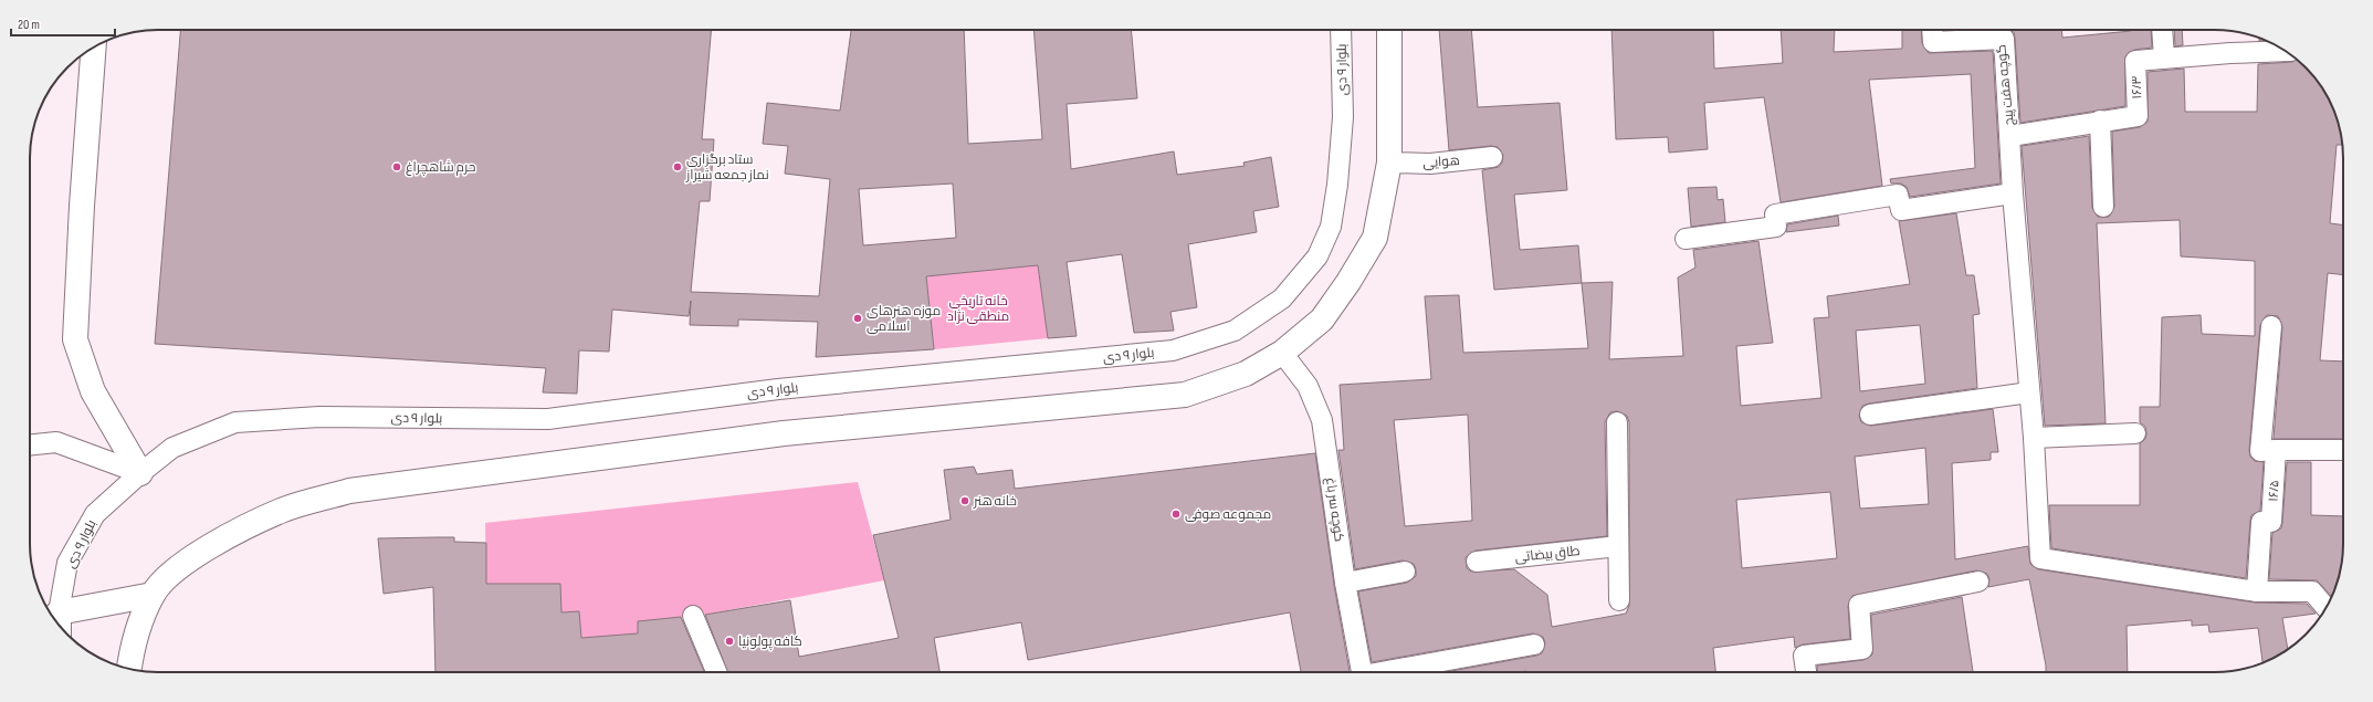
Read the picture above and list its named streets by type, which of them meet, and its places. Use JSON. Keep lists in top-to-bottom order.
{
  "streets": {
    "lane": [
      "بلوار ۹ دی",
      "گوچه هفت پیچ",
      "۱۶/۳",
      "هوایی",
      "۱۶/۵",
      "کوچه سر باغ",
      "طاق بیضاتی"
    ]
  },
  "crossings": [
    ["گوچه هفت پیچ", "۱۶/۳"]
  ],
  "parks": ["خانه تاریخی منطقی نژاد"],
  "places": [
    "حرم شاهچراغ",
    "ستاد برگزاری نماز جمعه شیراز",
    "موزه هنرهای اسلامی",
    "خانه هنر",
    "مجموعه صوفی",
    "کافه پولونیا"
  ],
  "scale_bar": "20 m"
}
